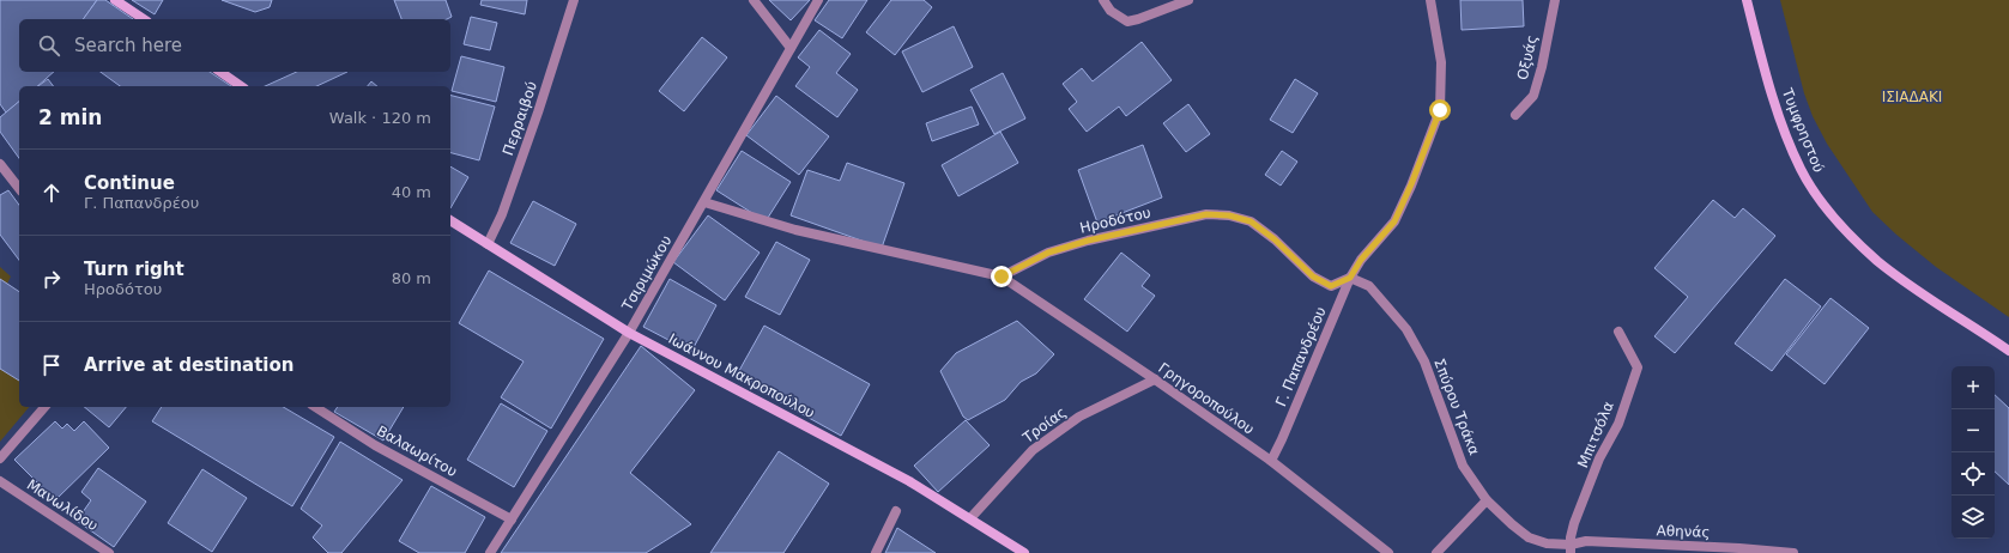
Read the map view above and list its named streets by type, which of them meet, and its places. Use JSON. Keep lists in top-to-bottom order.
{
  "streets": {
    "main road": ["Τυμφρηστού", "Ιωάννου Μακροπούλου"],
    "street": [
      "Οξυάς",
      "Περραιβού",
      "Ηροδότου",
      "Τσιριμώκου",
      "Γ. Παπανδρέου",
      "Γρηγοροπούλου",
      "Σπύρου Τράκα",
      "Τροίας",
      "Μπιτσόλα",
      "Βαλαωρίτου",
      "Μανωλίδου",
      "Αθηνάς"
    ]
  },
  "crossings": [
    ["Περραιβού", "Ιωάννου Μακροπούλου"],
    ["Ηροδότου", "Γ. Παπανδρέου"],
    ["Ηροδότου", "Γρηγοροπούλου"],
    ["Ηροδότου", "Σπύρου Τράκα"],
    ["Τσιριμώκου", "Ιωάννου Μακροπούλου"],
    ["Τσιριμώκου", "Βαλαωρίτου"],
    ["Γ. Παπανδρέου", "Γρηγοροπούλου"],
    ["Γ. Παπανδρέου", "Σπύρου Τράκα"],
    ["Ιωάννου Μακροπούλου", "Τροίας"],
    ["Γρηγοροπούλου", "Τροίας"],
    ["Σπύρου Τράκα", "Μπιτσόλα"],
    ["Σπύρου Τράκα", "Αθηνάς"],
    ["Μπιτσόλα", "Αθηνάς"]
  ],
  "parks": ["ΙΣΙΑΔΑΚΙ"],
  "page": {
    "search": "Search here",
    "heading": ["2 min", "Walk · 120 m"],
    "list": [
      ["Continue", "Γ. Παπανδρέου", "40 m"],
      ["Turn right", "Ηροδότου", "80 m"],
      "Arrive at destination"
    ],
    "map_buttons": ["+", "−"]
  }
}
